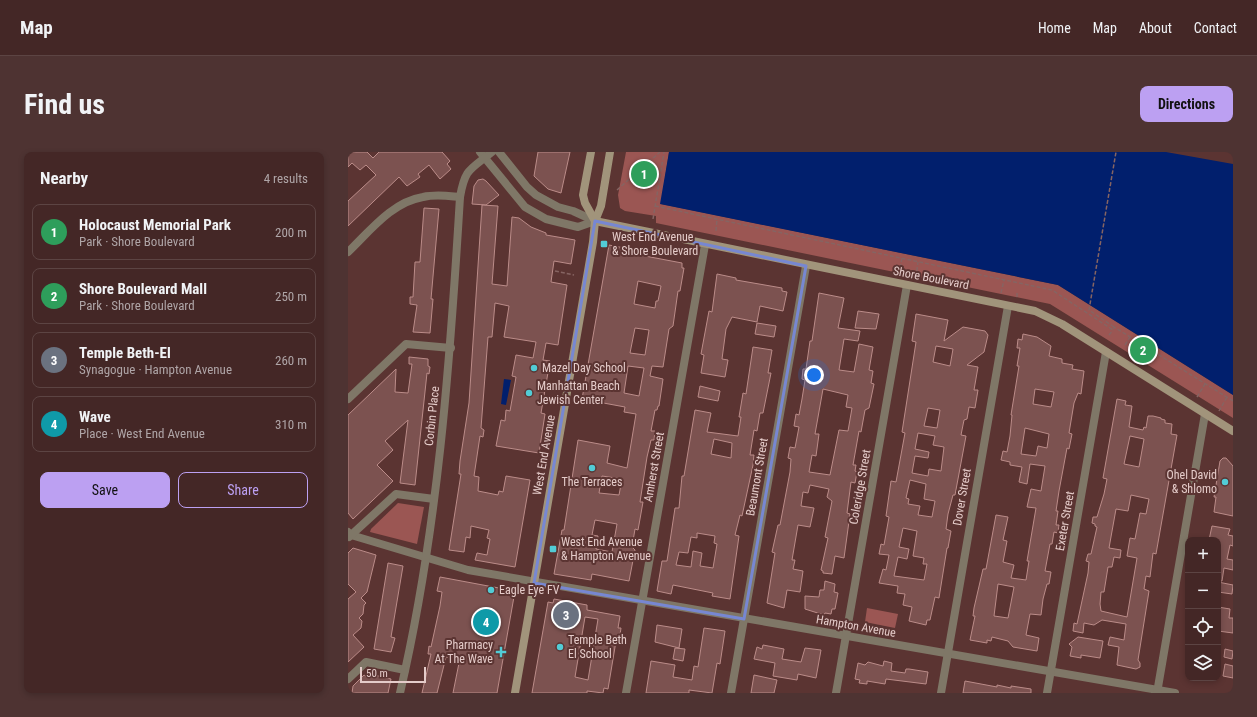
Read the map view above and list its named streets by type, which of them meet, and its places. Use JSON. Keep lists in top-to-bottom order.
{
  "streets": {
    "main road": ["Shore Boulevard", "West End Avenue"],
    "street": [
      "Corbin Place",
      "Amherst Street",
      "Beaumont Street",
      "Coleridge Street",
      "Dover Street",
      "Exeter Street",
      "Hampton Avenue"
    ]
  },
  "crossings": [
    ["Shore Boulevard", "West End Avenue"],
    ["Shore Boulevard", "Amherst Street"],
    ["Shore Boulevard", "Beaumont Street"],
    ["Shore Boulevard", "Coleridge Street"],
    ["Shore Boulevard", "Dover Street"],
    ["Shore Boulevard", "Exeter Street"],
    ["Corbin Place", "Hampton Avenue"],
    ["West End Avenue", "Hampton Avenue"],
    ["Amherst Street", "Hampton Avenue"],
    ["Beaumont Street", "Hampton Avenue"],
    ["Coleridge Street", "Hampton Avenue"],
    ["Dover Street", "Hampton Avenue"],
    ["Exeter Street", "Hampton Avenue"]
  ],
  "places": {
    "transit": ["West End Avenue & Shore Boulevard", "West End Avenue & Hampton Avenue"],
    "other": [
      "Mazel Day School",
      "Manhattan Beach Jewish Center",
      "The Terraces",
      "Ohel David & Shlomo",
      "Eagle Eye FV",
      "Temple Beth El School"
    ],
    "health": ["Pharmacy At The Wave"]
  },
  "scale_bar": "50 m",
  "page": {
    "header": "Map",
    "nav": [
      "Home",
      "Map",
      "About",
      "Contact"
    ],
    "buttons": [
      "Directions",
      ["Save", "Share"]
    ],
    "title": "Find us",
    "heading": ["Nearby", "4 results"],
    "pins": [
      "1",
      "2",
      "3",
      "4"
    ],
    "list": [
      {
        "mark": "1",
        "name": "Holocaust Memorial Park",
        "note": "Park · Shore Boulevard",
        "value": "200 m"
      },
      {
        "mark": "2",
        "name": "Shore Boulevard Mall",
        "note": "Park · Shore Boulevard",
        "value": "250 m"
      },
      {
        "mark": "3",
        "name": "Temple Beth-El",
        "note": "Synagogue · Hampton Avenue",
        "value": "260 m"
      },
      {
        "mark": "4",
        "name": "Wave",
        "note": "Place · West End Avenue",
        "value": "310 m"
      }
    ],
    "map_buttons": ["+", "−"],
    "scale": "50 m"
  }
}
